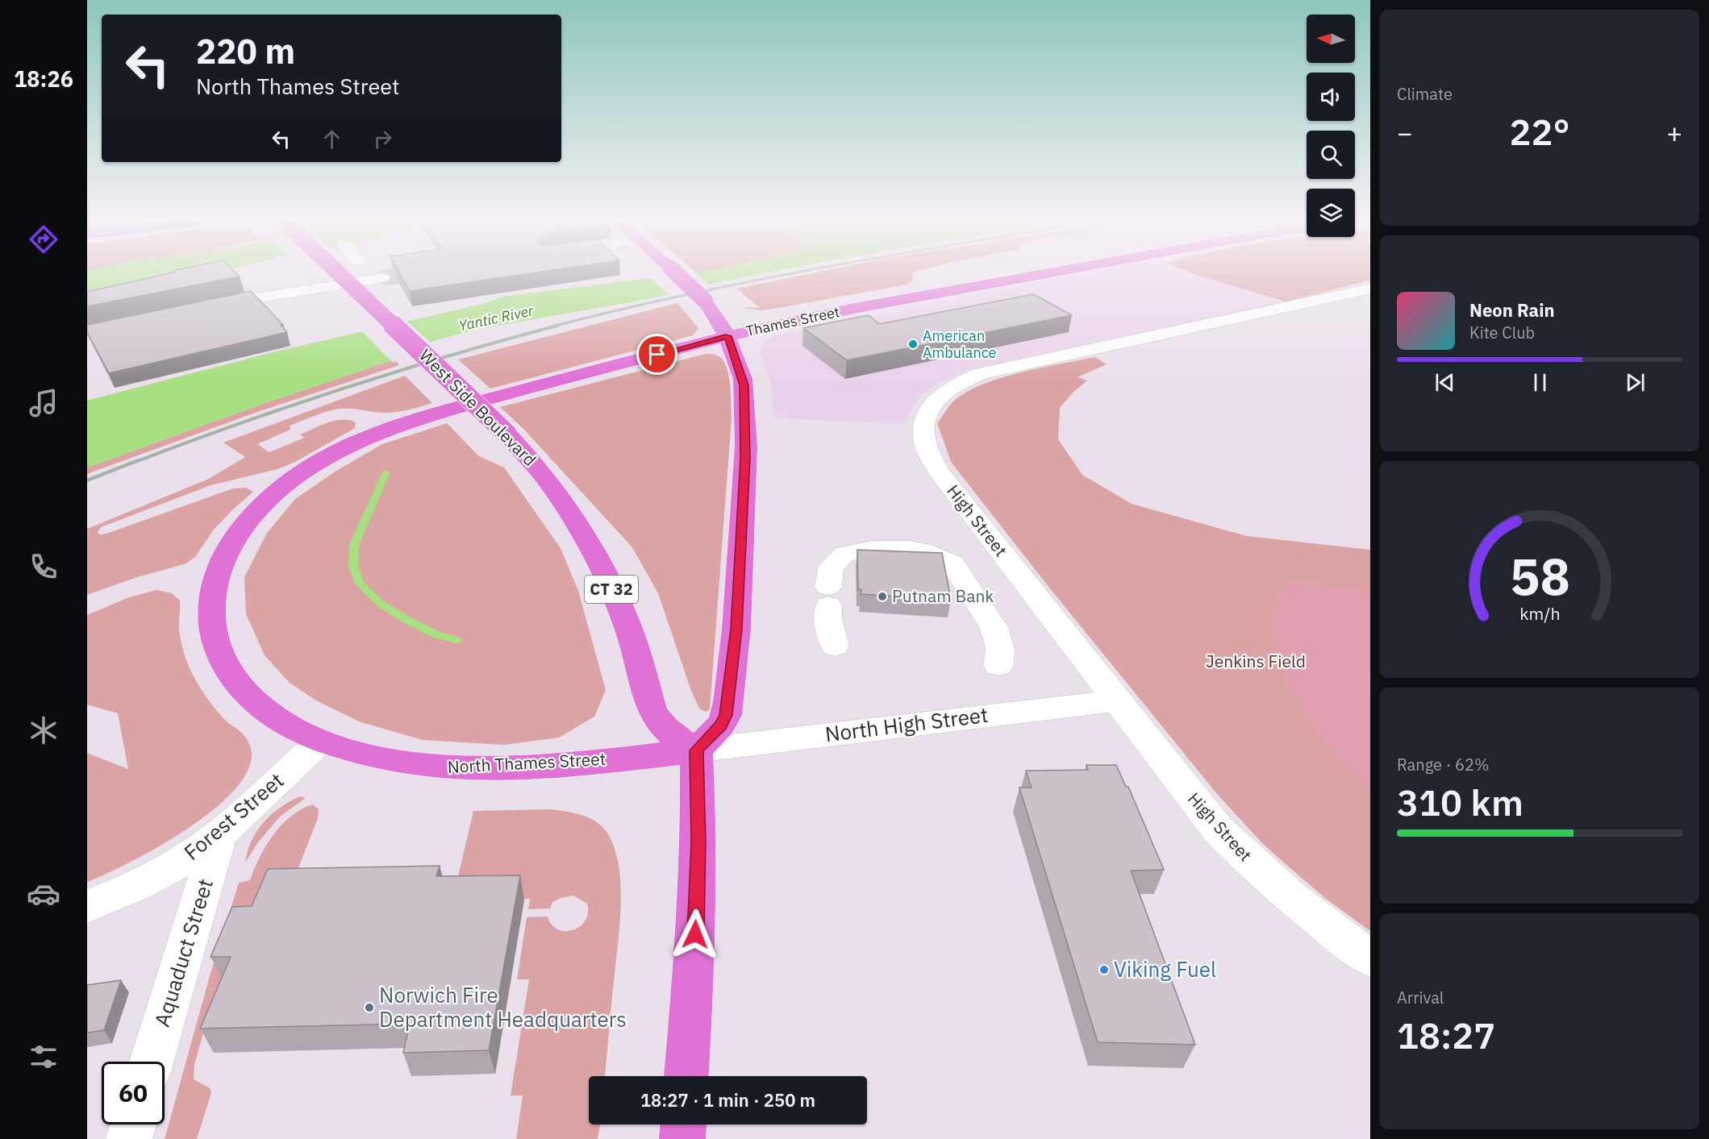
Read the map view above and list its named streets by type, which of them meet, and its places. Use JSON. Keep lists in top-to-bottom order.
{
  "streets": {
    "main road": [
      "Thames Street",
      "West Side Boulevard",
      "CT 32",
      "North Thames Street"
    ],
    "street": [
      "High Street",
      "North High Street",
      "Forest Street",
      "Aquaduct Street"
    ]
  },
  "crossings": [
    ["Thames Street", "North Thames Street"],
    ["West Side Boulevard", "North High Street"],
    ["West Side Boulevard", "North Thames Street"],
    ["High Street", "North High Street"],
    ["North High Street", "North Thames Street"],
    ["North Thames Street", "Forest Street"],
    ["Forest Street", "Aquaduct Street"]
  ],
  "water": ["Yantic River"],
  "parks": ["Jenkins Field"],
  "places": [
    "American Ambulance",
    "Putnam Bank",
    "Viking Fuel",
    "Norwich Fire Department Headquarters"
  ],
  "north": "left",
  "page": {
    "tabs": "18:26",
    "tile": [
      "Climate",
      ["Range · 62%", "310 km"],
      ["Arrival", "18:27"]
    ],
    "turn": ["220 m", "North Thames Street"],
    "heat": ["−", "22°", "+"],
    "song": ["Neon Rain", "Kite Club"],
    "limit": "60",
    "trip": "18:27 · 1 min · 250 m",
    "gauge": ["58", "km/h"]
  }
}
